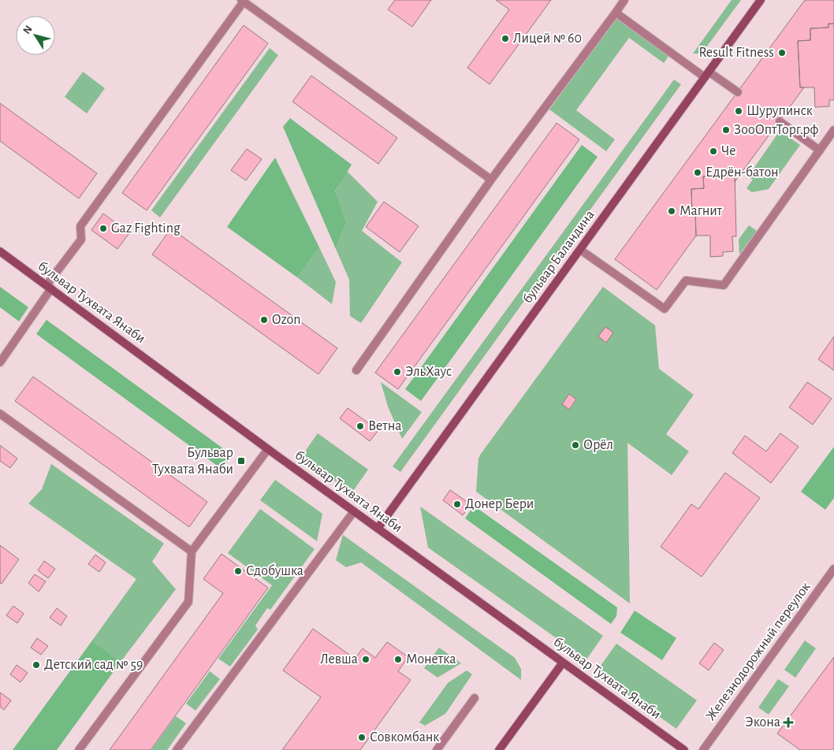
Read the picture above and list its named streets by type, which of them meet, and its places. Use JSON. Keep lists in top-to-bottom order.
{
  "streets": {
    "main road": ["бульвар Баландина", "бульвар Тухвата Янаби"],
    "street": ["Железнодорожный переулок"]
  },
  "crossings": [
    ["бульвар Баландина", "бульвар Тухвата Янаби"]
  ],
  "places": {
    "other": [
      "Лицей № 60",
      "Result Fitness",
      "Шурупинск",
      "ЗооОптТорг.рф",
      "Че",
      "Едрён-батон",
      "Магнит",
      "Gaz Fighting",
      "Ozon",
      "ЭльХаус",
      "Ветна",
      "Орёл",
      "Донер Бери",
      "Сдобушка",
      "Левша",
      "Монетка",
      "Детский сад № 59",
      "Совкомбанк"
    ],
    "transit": ["Бульвар Тухвата Янаби"],
    "health": ["Экона"]
  },
  "north": "top left"
}
